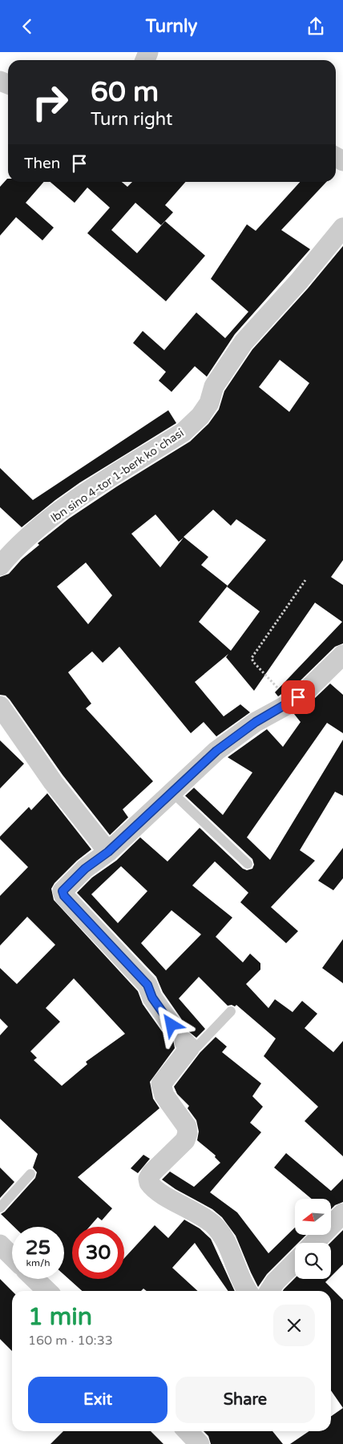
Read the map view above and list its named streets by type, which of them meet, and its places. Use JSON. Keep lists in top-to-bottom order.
{
  "streets": {
    "street": ["Ibn sino 4-tor 1-berk koʼchasi"]
  },
  "north": "left",
  "page": {
    "header": "Turnly",
    "turn": ["60 m", "Turn right"],
    "then": "Then",
    "speed": "25 km/h",
    "limit": "30",
    "heading": ["1 min", "160 m · 10:33"],
    "buttons": ["Exit", "Share"]
  }
}
